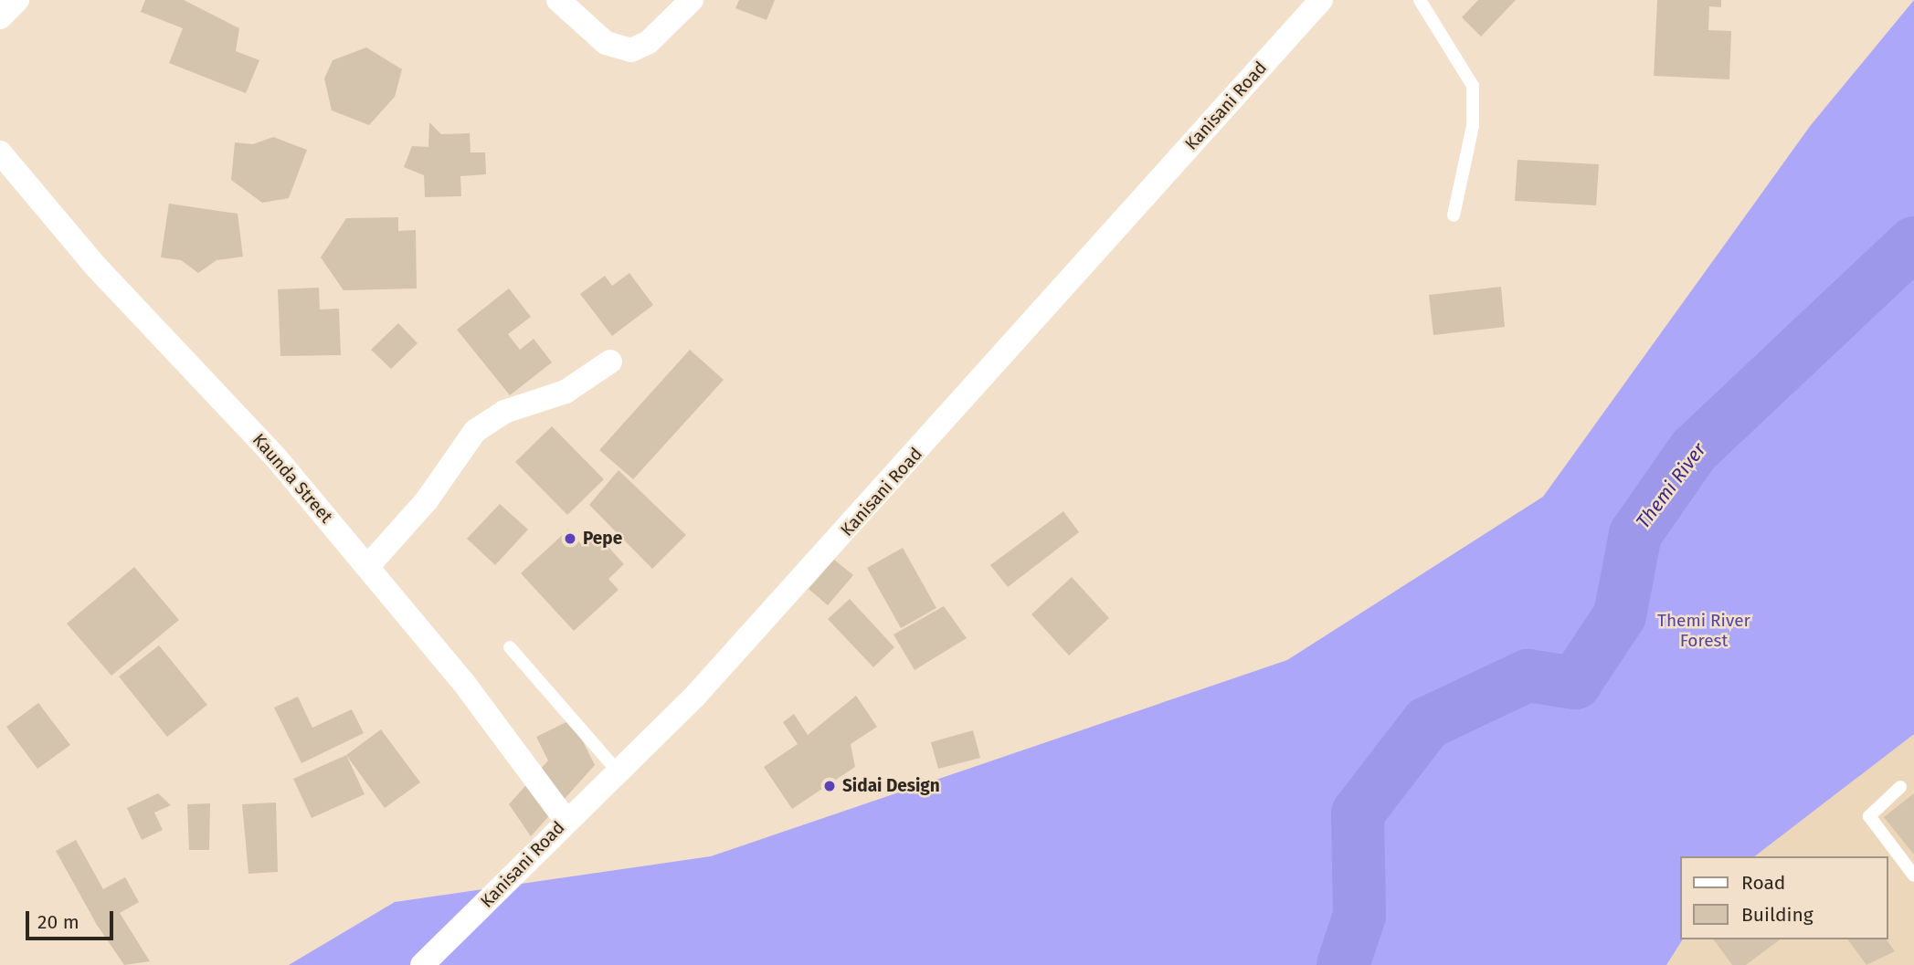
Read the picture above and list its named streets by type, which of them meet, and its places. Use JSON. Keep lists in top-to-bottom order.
{
  "streets": {
    "street": ["Kanisani Road", "Kaunda Street"]
  },
  "crossings": [
    ["Kanisani Road", "Kaunda Street"]
  ],
  "water": ["Themi River"],
  "parks": ["Themi River Forest"],
  "places": ["Pepe", "Sidai Design"],
  "legend": ["Road", "Building"],
  "scale_bar": "20 m"
}
